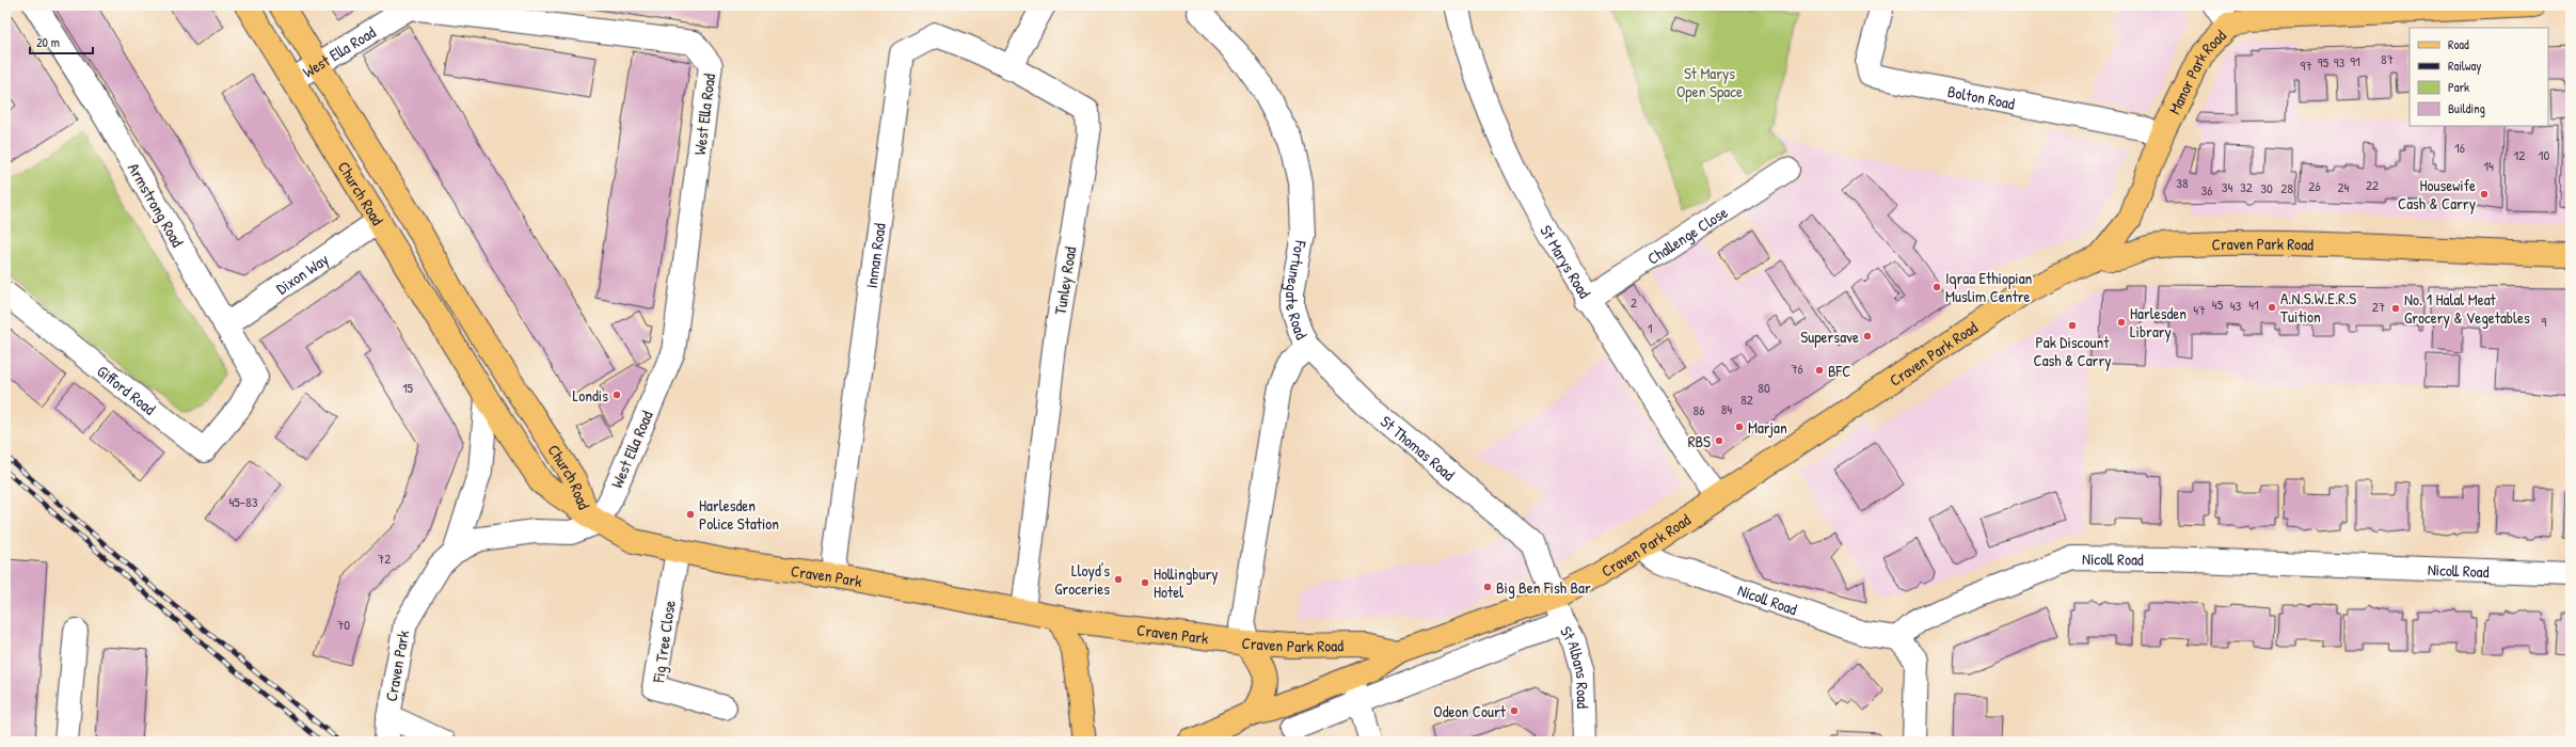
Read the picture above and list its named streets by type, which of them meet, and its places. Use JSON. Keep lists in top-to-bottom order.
{
  "streets": {
    "main road": [
      "Manor Park Road",
      "Church Road",
      "Craven Park Road",
      "Craven Park"
    ],
    "street": [
      "West Ella Road",
      "Bolton Road",
      "Armstrong Road",
      "Challenge Close",
      "Inman Road",
      "St Marys Road",
      "Dixon Way",
      "Tunley Road",
      "Fortunegate Road",
      "Gifford Road",
      "St Thomas Road",
      "Nicoll Road",
      "Fig Tree Close",
      "St Albans Road"
    ]
  },
  "crossings": [
    ["West Ella Road", "Church Road"],
    ["West Ella Road", "Craven Park"],
    ["Manor Park Road", "Bolton Road"],
    ["Manor Park Road", "Craven Park Road"],
    ["Church Road", "Dixon Way"],
    ["Church Road", "Craven Park"],
    ["Armstrong Road", "Dixon Way"],
    ["Armstrong Road", "Gifford Road"],
    ["Challenge Close", "St Marys Road"],
    ["Craven Park Road", "St Marys Road"],
    ["Craven Park Road", "Fortunegate Road"],
    ["Craven Park Road", "Nicoll Road"],
    ["Craven Park Road", "Craven Park"],
    ["Craven Park Road", "St Albans Road"],
    ["Inman Road", "Tunley Road"],
    ["Inman Road", "Craven Park"],
    ["Tunley Road", "Craven Park"],
    ["Fortunegate Road", "St Thomas Road"],
    ["Fortunegate Road", "Craven Park"],
    ["St Thomas Road", "St Albans Road"],
    ["Craven Park", "Fig Tree Close"]
  ],
  "parks": ["St Marys Open Space"],
  "places": [
    "Housewife Cash & Carry",
    "Iqraa Ethiopian Muslim Centre",
    "A.N.S.W.E.R.S Tuition",
    "No. 1 Halal Meat Grocery & Vegetables",
    "Harlesden Library",
    "Pak Discount Cash & Carry",
    "Supersave",
    "BFC",
    "Londis",
    "Marjan",
    "RBS",
    "Harlesden Police Station",
    "Lloyd's Groceries",
    "Hollingbury Hotel",
    "Big Ben Fish Bar",
    "Odeon Court"
  ],
  "house_numbers": [
    "87",
    "91",
    "95",
    "93",
    "97",
    "16",
    "12",
    "10",
    "14",
    "38",
    "22",
    "26",
    "34",
    "32",
    "24",
    "30",
    "28",
    "36",
    "2",
    "45",
    "41",
    "43",
    "27",
    "47",
    "9",
    "1",
    "76",
    "15",
    "80",
    "82",
    "84",
    "86",
    "45-83",
    "72",
    "70"
  ],
  "legend": [
    "Road",
    "Railway",
    "Park",
    "Building"
  ],
  "scale_bar": "20 m"
}
